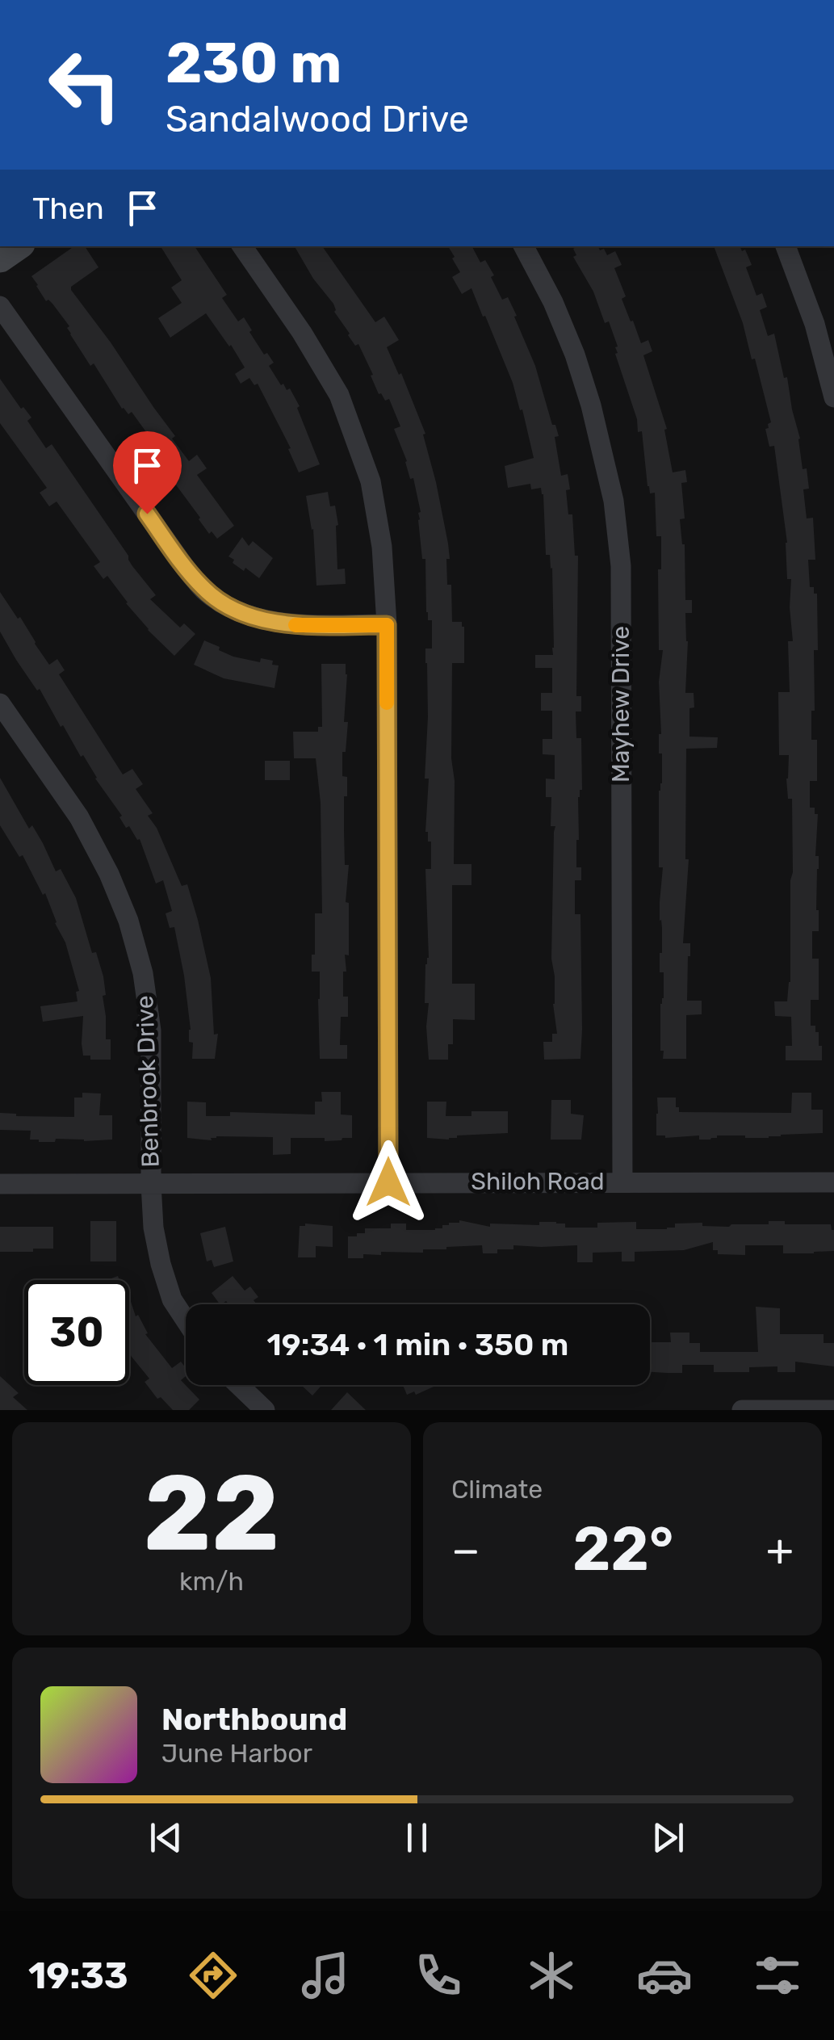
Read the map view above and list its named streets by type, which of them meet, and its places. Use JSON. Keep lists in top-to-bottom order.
{
  "streets": {
    "street": ["Mayhew Drive", "Benbrook Drive", "Shiloh Road"]
  },
  "crossings": [
    ["Mayhew Drive", "Shiloh Road"],
    ["Benbrook Drive", "Shiloh Road"]
  ],
  "page": {
    "turn": ["230 m", "Sandalwood Drive"],
    "then": "Then",
    "limit": "30",
    "trip": "19:34 · 1 min · 350 m",
    "tile": [
      ["22", "km/h"],
      "Climate"
    ],
    "heat": ["−", "22°", "+"],
    "song": ["Northbound", "June Harbor"],
    "tabs": "19:33"
  }
}
